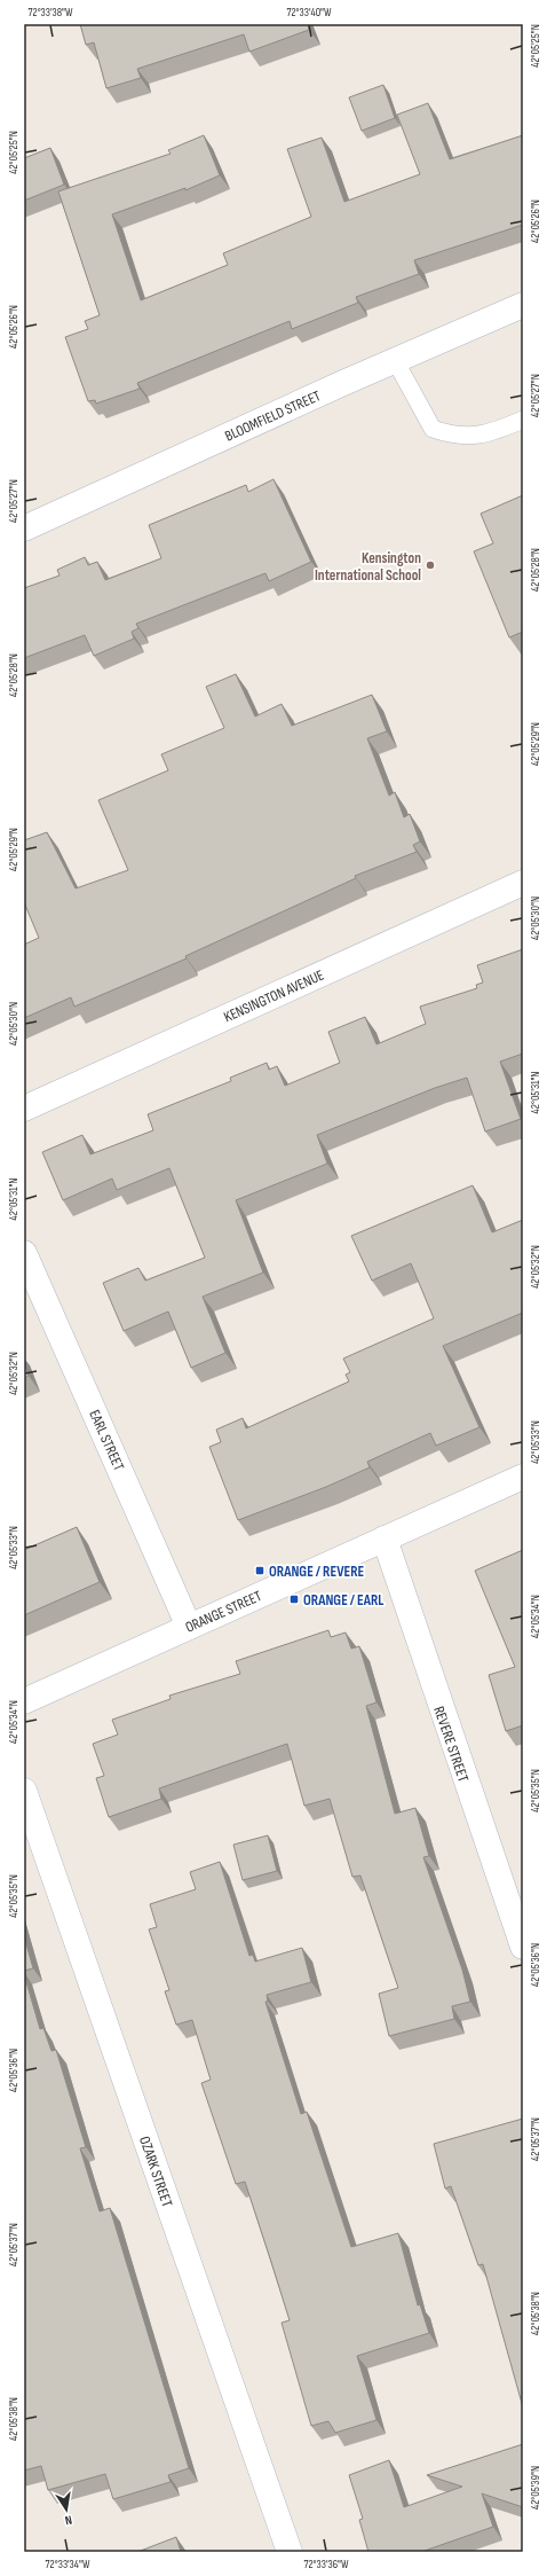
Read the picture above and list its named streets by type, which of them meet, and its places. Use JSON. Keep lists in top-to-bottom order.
{
  "streets": {
    "street": [
      "BLOOMFIELD STREET",
      "KENSINGTON AVENUE",
      "EARL STREET",
      "ORANGE STREET",
      "REVERE STREET",
      "OZARK STREET"
    ]
  },
  "crossings": [
    ["EARL STREET", "ORANGE STREET"],
    ["ORANGE STREET", "REVERE STREET"]
  ],
  "places": {
    "other": ["Kensington International School"],
    "transit": ["ORANGE / REVERE", "ORANGE / EARL"]
  },
  "north": "bottom",
  "coordinates": [
    "72°33'38\"W",
    "72°33'40\"W",
    "42°05'25\"N",
    "42°05'26\"N",
    "42°05'27\"N",
    "42°05'28\"N",
    "42°05'29\"N",
    "42°05'30\"N",
    "42°05'31\"N",
    "42°05'32\"N",
    "42°05'33\"N",
    "42°05'34\"N",
    "42°05'35\"N",
    "42°05'36\"N",
    "42°05'37\"N",
    "42°05'38\"N",
    "42°05'39\"N",
    "72°33'34\"W",
    "72°33'36\"W"
  ]
}
